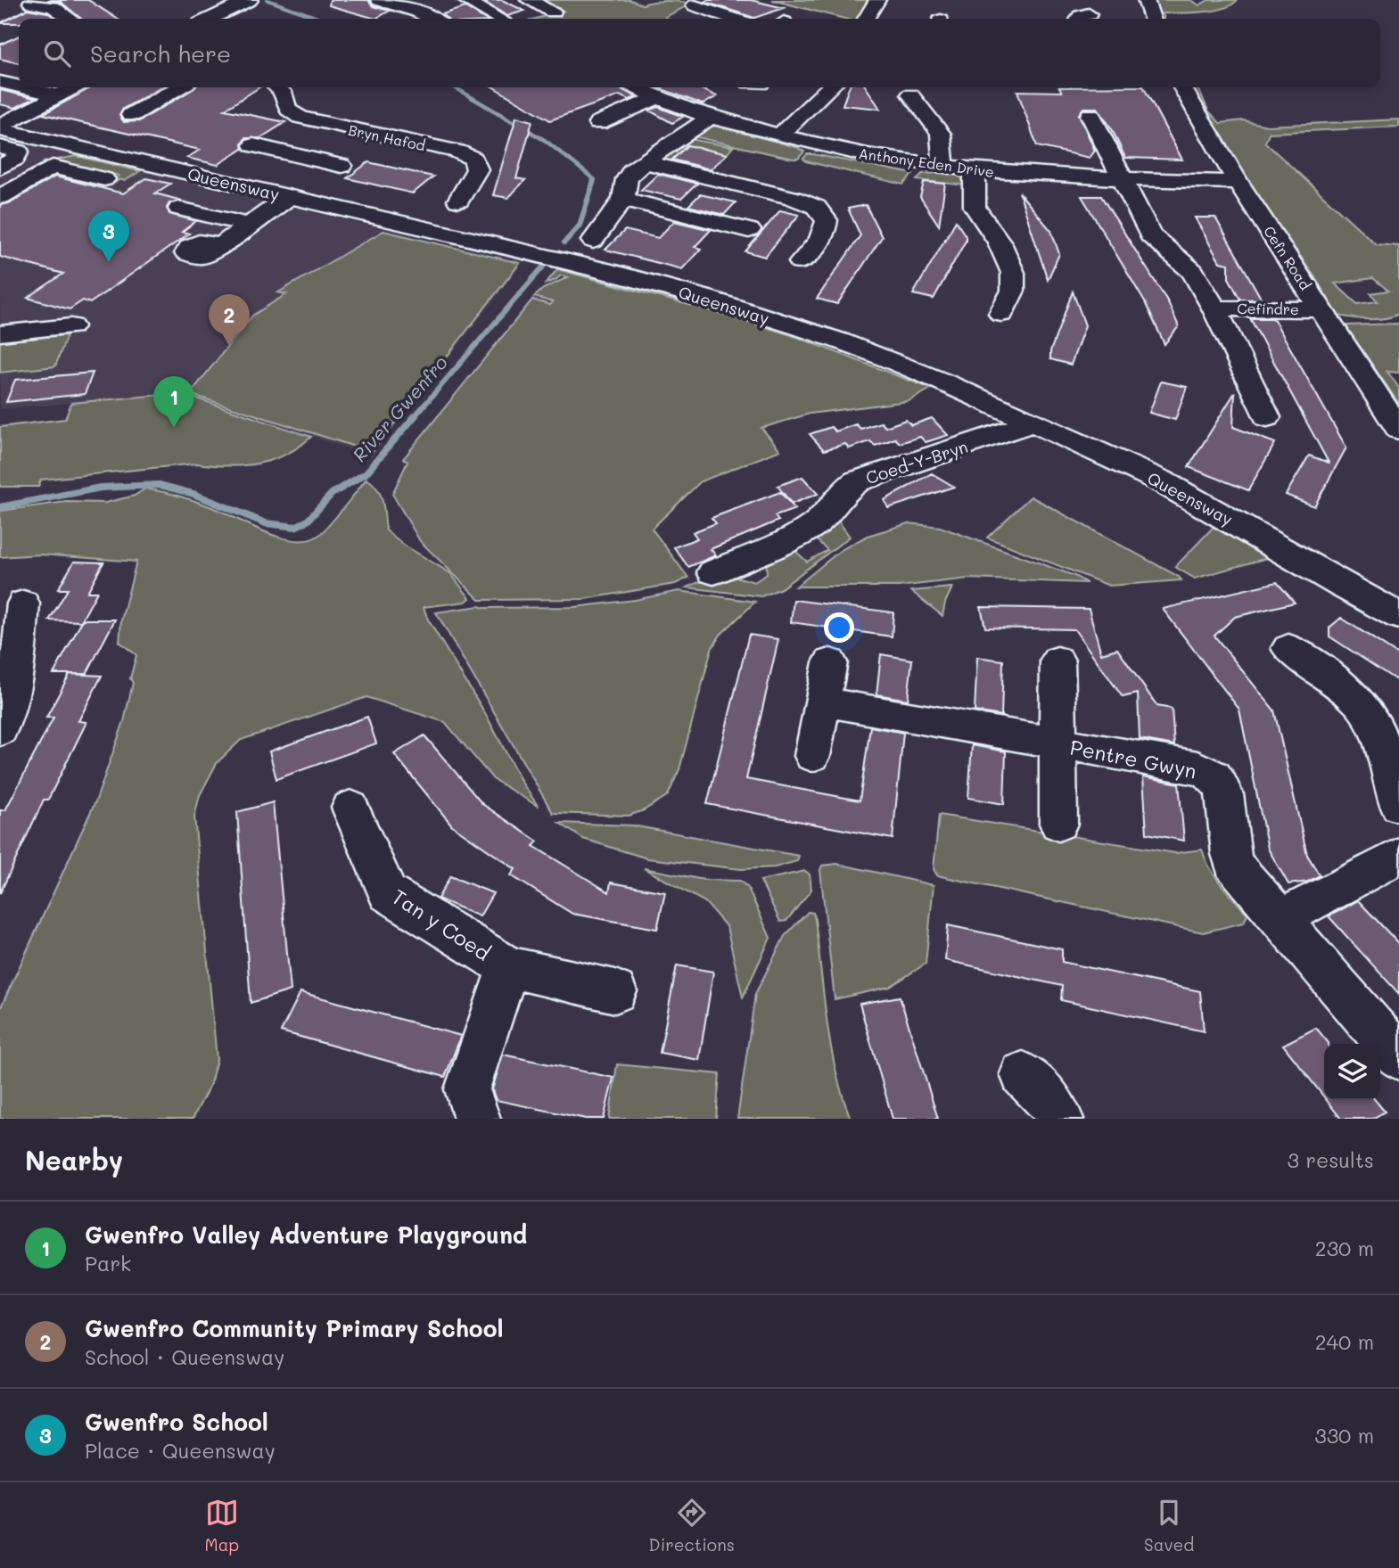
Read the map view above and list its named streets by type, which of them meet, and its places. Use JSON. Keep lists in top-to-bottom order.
{
  "streets": {
    "street": [
      "Bryn Hafod",
      "Anthony Eden Drive",
      "Queensway",
      "Cefn Road",
      "Cefindre",
      "Coed-Y-Bryn",
      "Pentre Gwyn",
      "Tan y Coed"
    ]
  },
  "crossings": [
    ["Anthony Eden Drive", "Cefn Road"],
    ["Queensway", "Coed-Y-Bryn"],
    ["Cefn Road", "Cefindre"]
  ],
  "water": ["River Gwenfro"],
  "page": {
    "search": "Search here",
    "pins": ["3", "2", "1"],
    "heading": ["Nearby", "3 results"],
    "list": [
      {
        "mark": "1",
        "name": "Gwenfro Valley Adventure Playground",
        "note": "Park",
        "value": "230 m"
      },
      {
        "mark": "2",
        "name": "Gwenfro Community Primary School",
        "note": "School · Queensway",
        "value": "240 m"
      },
      {
        "mark": "3",
        "name": "Gwenfro School",
        "note": "Place · Queensway",
        "value": "330 m"
      }
    ],
    "nav": ["Map", "Directions", "Saved"]
  }
}
